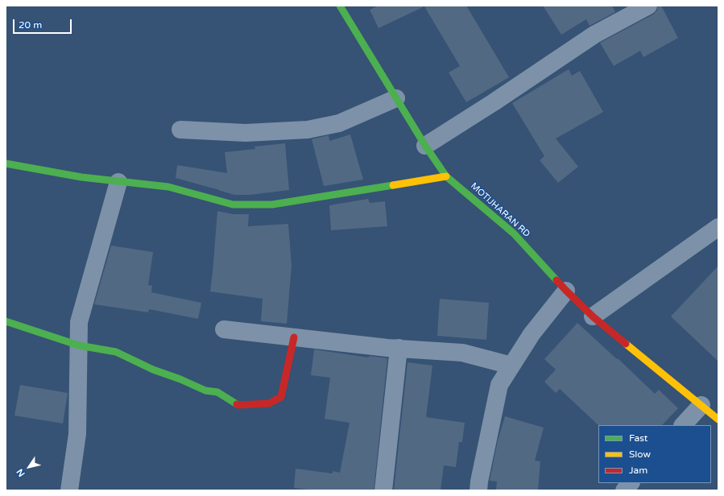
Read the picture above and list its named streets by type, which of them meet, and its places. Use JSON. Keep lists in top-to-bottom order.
{
  "streets": {
    "street": ["MOTIJHARAN RD"]
  },
  "legend": ["Fast", "Slow", "Jam"],
  "scale_bar": "20 m",
  "north": "bottom left"
}
